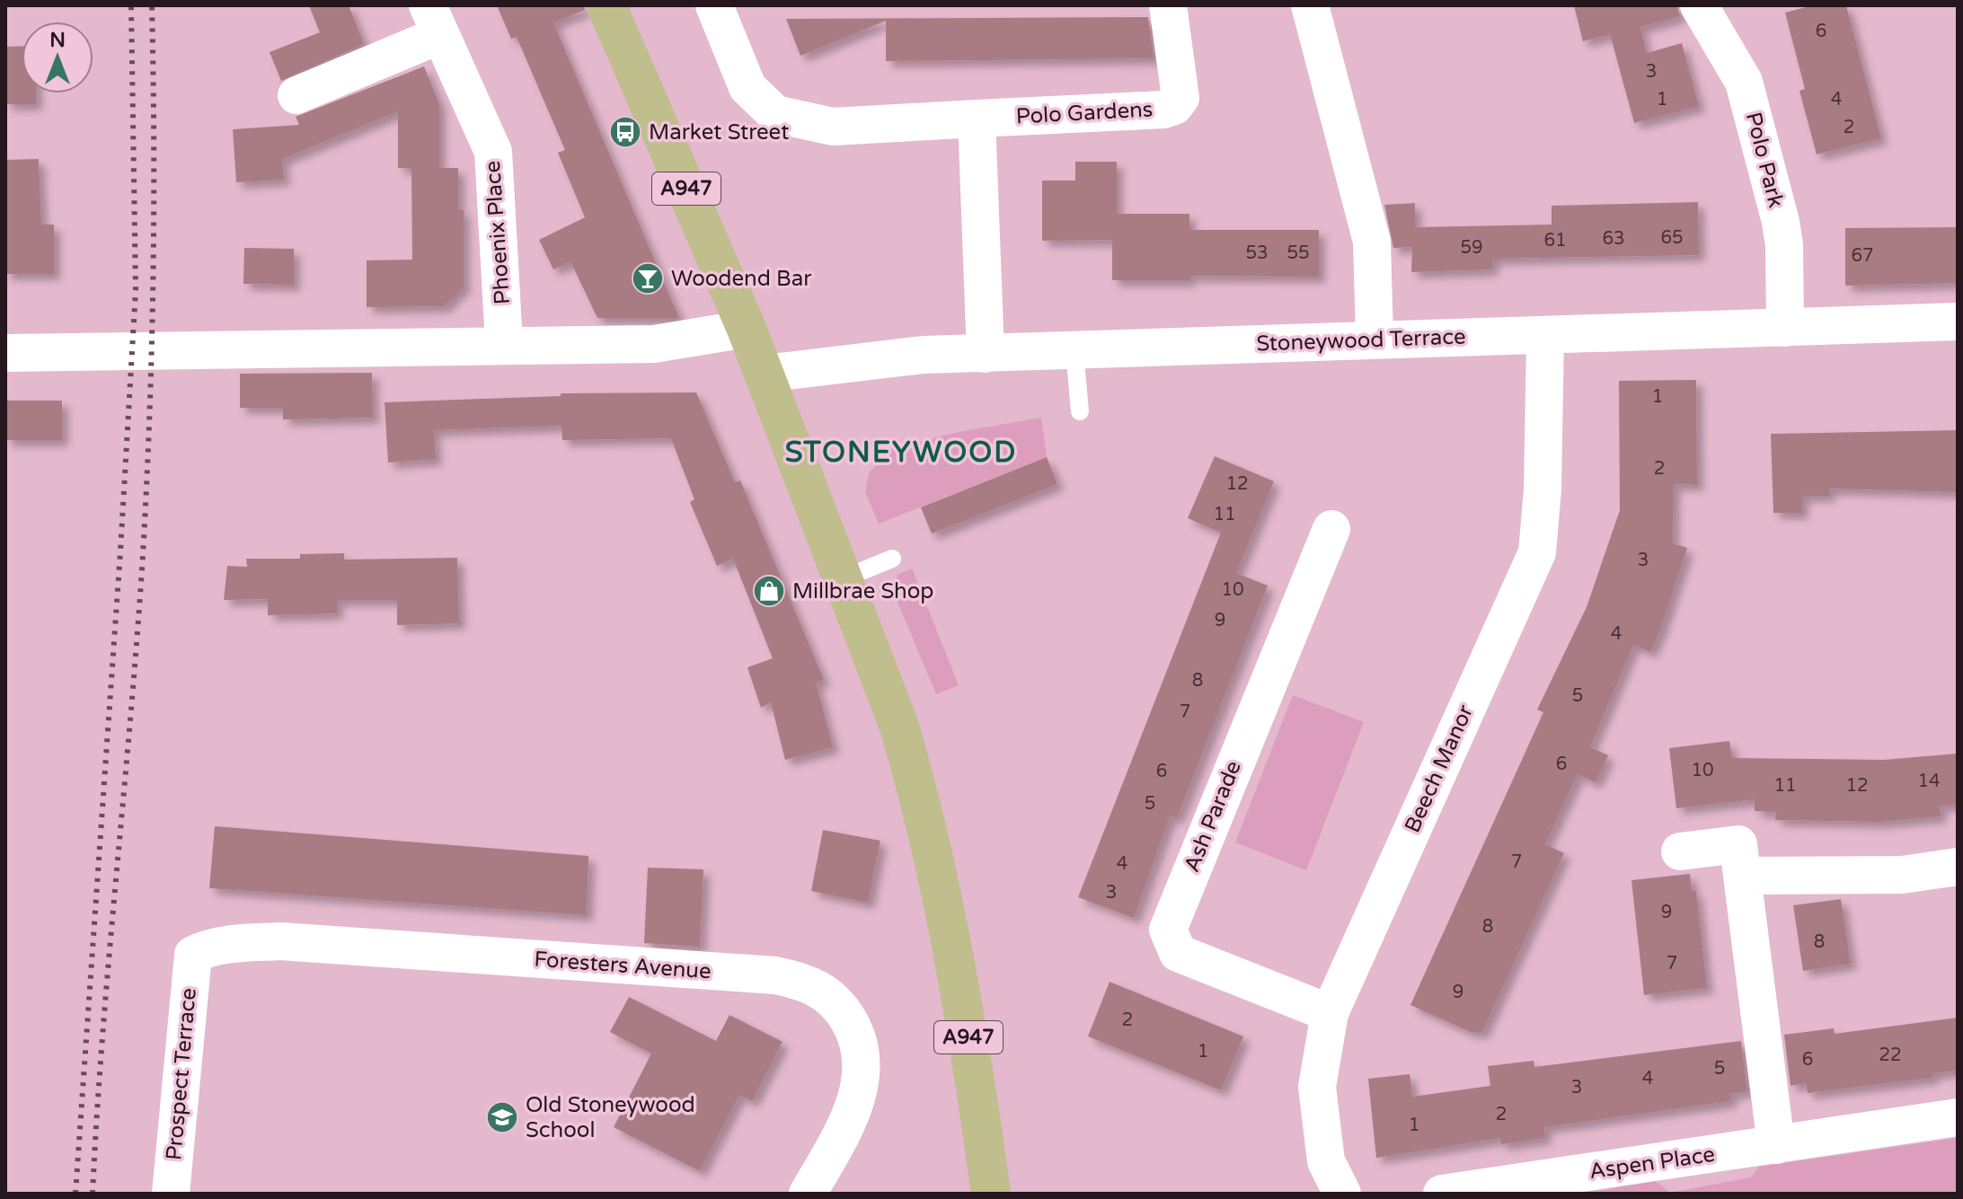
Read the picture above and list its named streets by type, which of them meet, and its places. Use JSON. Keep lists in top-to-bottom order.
{
  "streets": {
    "main road": ["A947"],
    "street": [
      "Polo Gardens",
      "Polo Park",
      "Phoenix Place",
      "Stoneywood Terrace",
      "Beech Manor",
      "Ash Parade",
      "Foresters Avenue",
      "Prospect Terrace",
      "Aspen Place"
    ]
  },
  "crossings": [
    ["Polo Park", "Stoneywood Terrace"],
    ["A947", "Stoneywood Terrace"],
    ["Stoneywood Terrace", "Beech Manor"],
    ["Beech Manor", "Ash Parade"],
    ["Foresters Avenue", "Prospect Terrace"]
  ],
  "districts": ["STONEYWOOD"],
  "places": {
    "bus stop": ["Market Street"],
    "bar": ["Woodend Bar"],
    "shop": ["Millbrae Shop"],
    "school or university": ["Old Stoneywood School"]
  },
  "house_numbers": [
    "6",
    "3",
    "1",
    "4",
    "2",
    "65",
    "63",
    "61",
    "59",
    "53",
    "55",
    "67",
    "1",
    "2",
    "12",
    "11",
    "3",
    "10",
    "9",
    "4",
    "8",
    "5",
    "7",
    "6",
    "10",
    "6",
    "14",
    "11",
    "12",
    "5",
    "7",
    "4",
    "3",
    "9",
    "8",
    "8",
    "7",
    "9",
    "2",
    "1",
    "22",
    "6",
    "5",
    "4",
    "3",
    "2",
    "1"
  ],
  "north": "top"
}
